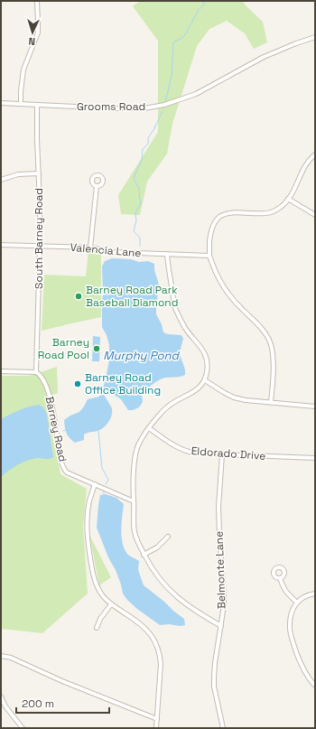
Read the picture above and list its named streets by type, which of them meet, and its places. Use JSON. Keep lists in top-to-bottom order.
{
  "streets": {
    "street": [
      "Grooms Road",
      "South Barney Road",
      "Valencia Lane",
      "Barney Road",
      "Eldorado Drive",
      "Belmonte Lane"
    ]
  },
  "crossings": [
    ["Grooms Road", "South Barney Road"],
    ["South Barney Road", "Valencia Lane"],
    ["South Barney Road", "Barney Road"],
    ["Eldorado Drive", "Belmonte Lane"]
  ],
  "water": ["Murphy Pond"],
  "places": ["Barney Road Park Baseball Diamond", "Barney Road Pool", "Barney Road Office Building"],
  "scale_bar": "200 m",
  "north": "bottom"
}
